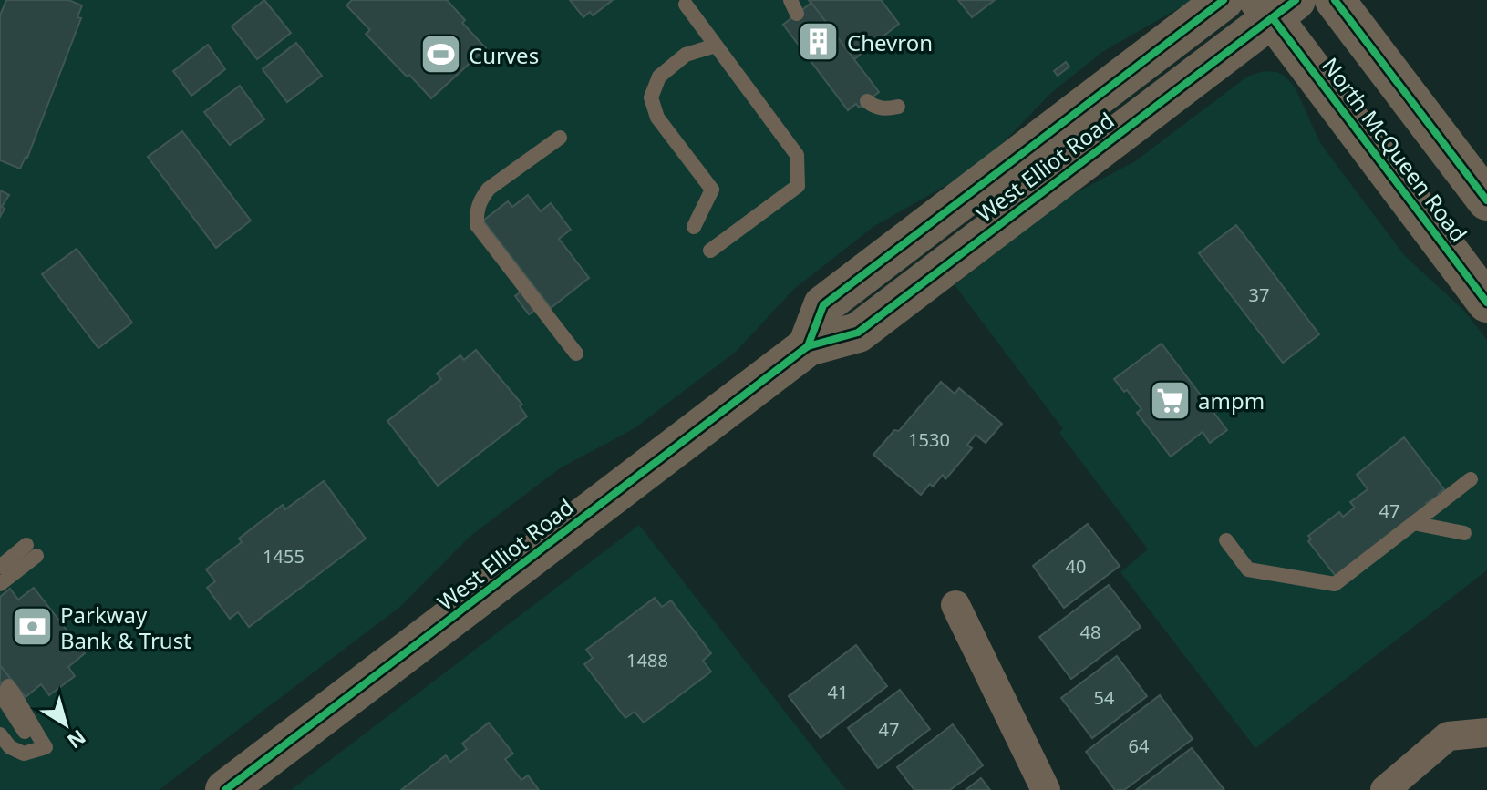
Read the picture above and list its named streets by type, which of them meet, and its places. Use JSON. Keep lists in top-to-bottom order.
{
  "streets": {
    "main road": ["North McQueen Road", "West Elliot Road"]
  },
  "crossings": [
    ["North McQueen Road", "West Elliot Road"]
  ],
  "places": {
    "building": ["Chevron"],
    "sports": ["Curves"],
    "supermarket": ["ampm"],
    "bank": ["Parkway Bank & Trust"]
  },
  "house_numbers": [
    "37",
    "1530",
    "47",
    "1455",
    "40",
    "48",
    "1488",
    "41",
    "54",
    "47",
    "64"
  ],
  "north": "bottom right"
}
